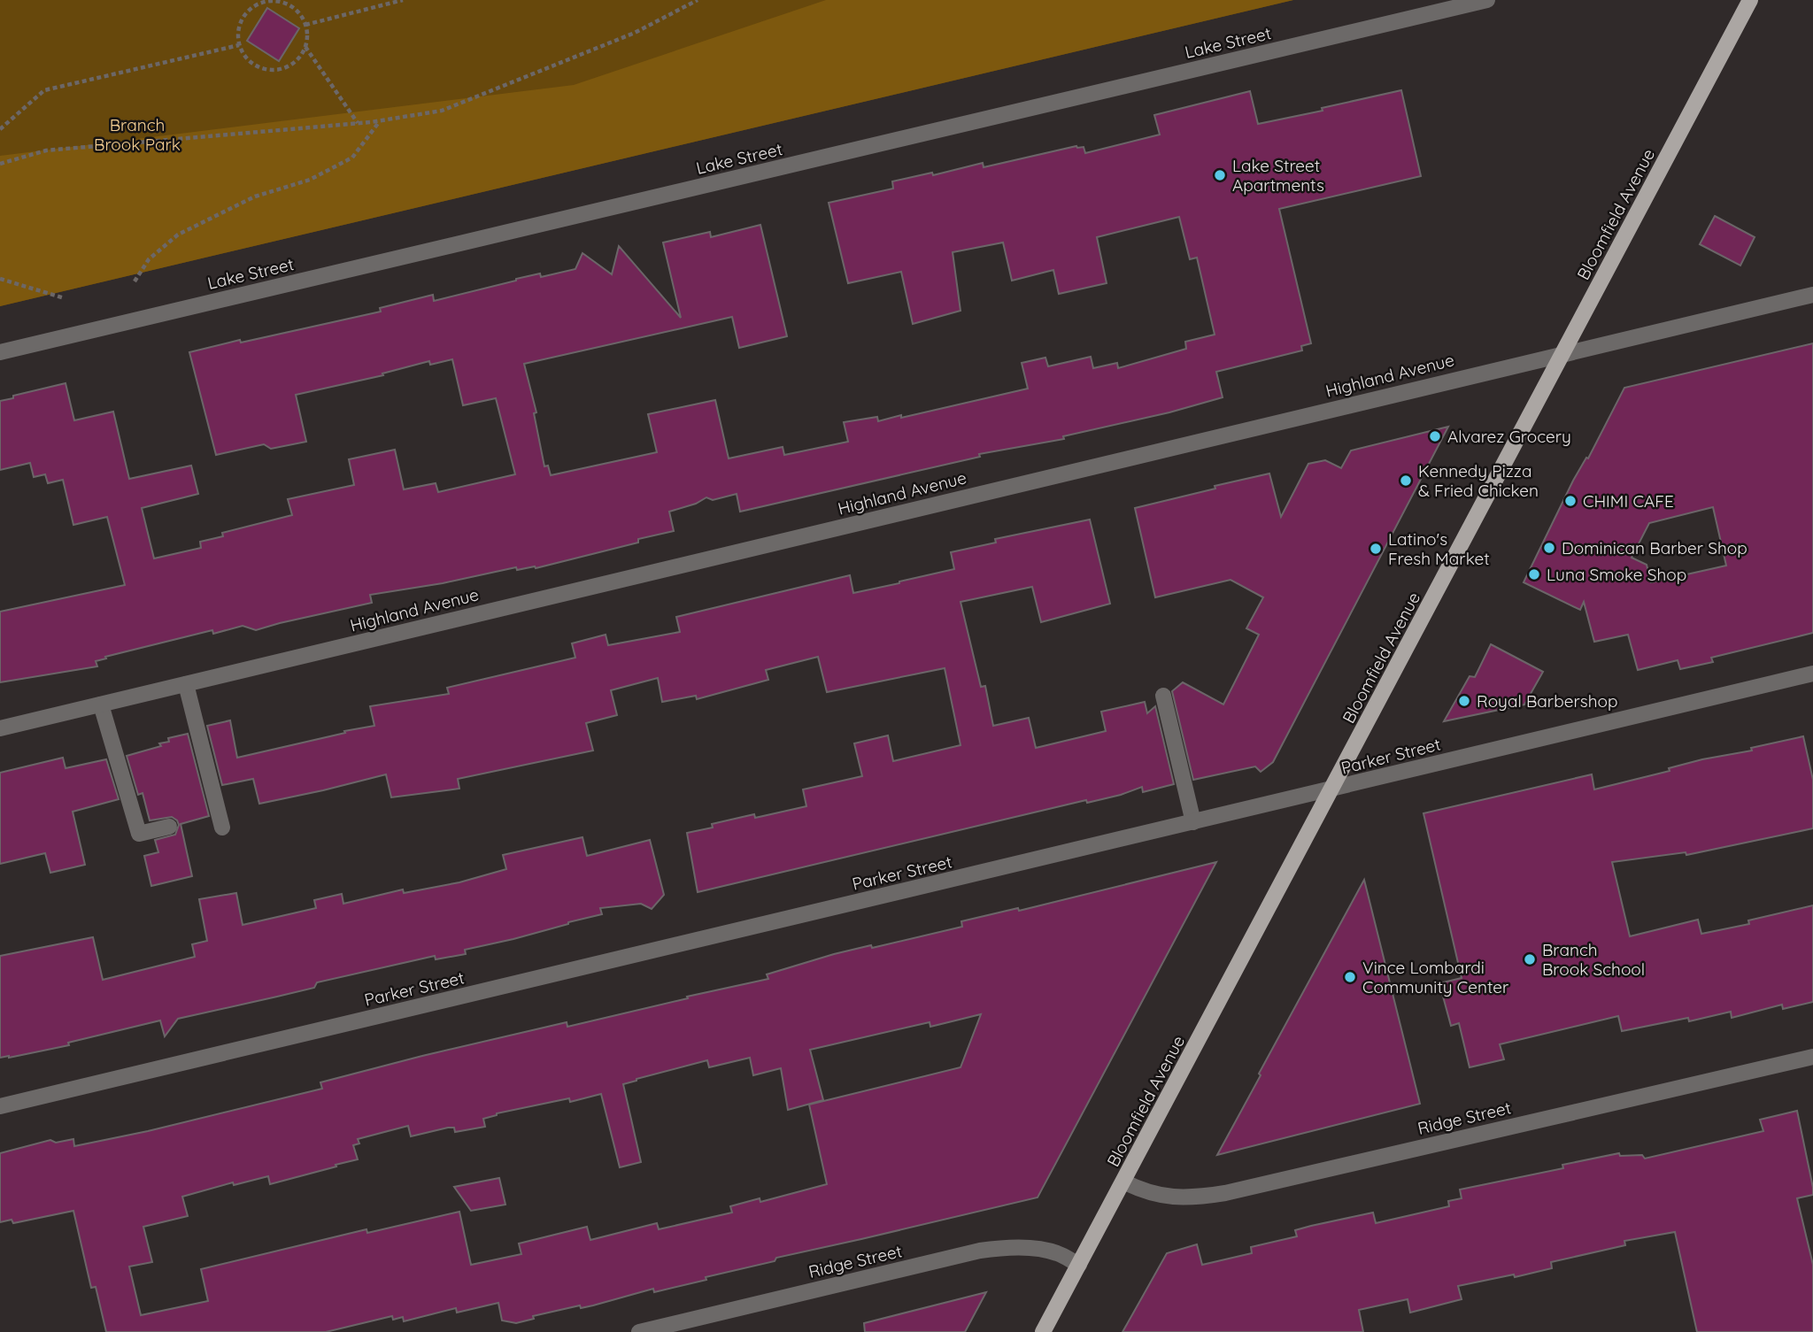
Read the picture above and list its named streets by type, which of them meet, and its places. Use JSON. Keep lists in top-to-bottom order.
{
  "streets": {
    "main road": ["Bloomfield Avenue"],
    "street": [
      "Lake Street",
      "Highland Avenue",
      "Parker Street",
      "Ridge Street"
    ]
  },
  "crossings": [
    ["Bloomfield Avenue", "Highland Avenue"],
    ["Bloomfield Avenue", "Parker Street"],
    ["Bloomfield Avenue", "Ridge Street"]
  ],
  "parks": ["Branch Brook Park"],
  "places": [
    "Lake Street Apartments",
    "Alvarez Grocery",
    "Kennedy Pizza & Fried Chicken",
    "CHIMI CAFE",
    "Dominican Barber Shop",
    "Latino's Fresh Market",
    "Luna Smoke Shop",
    "Royal Barbershop",
    "Branch Brook School",
    "Vince Lombardi Community Center"
  ]
}
